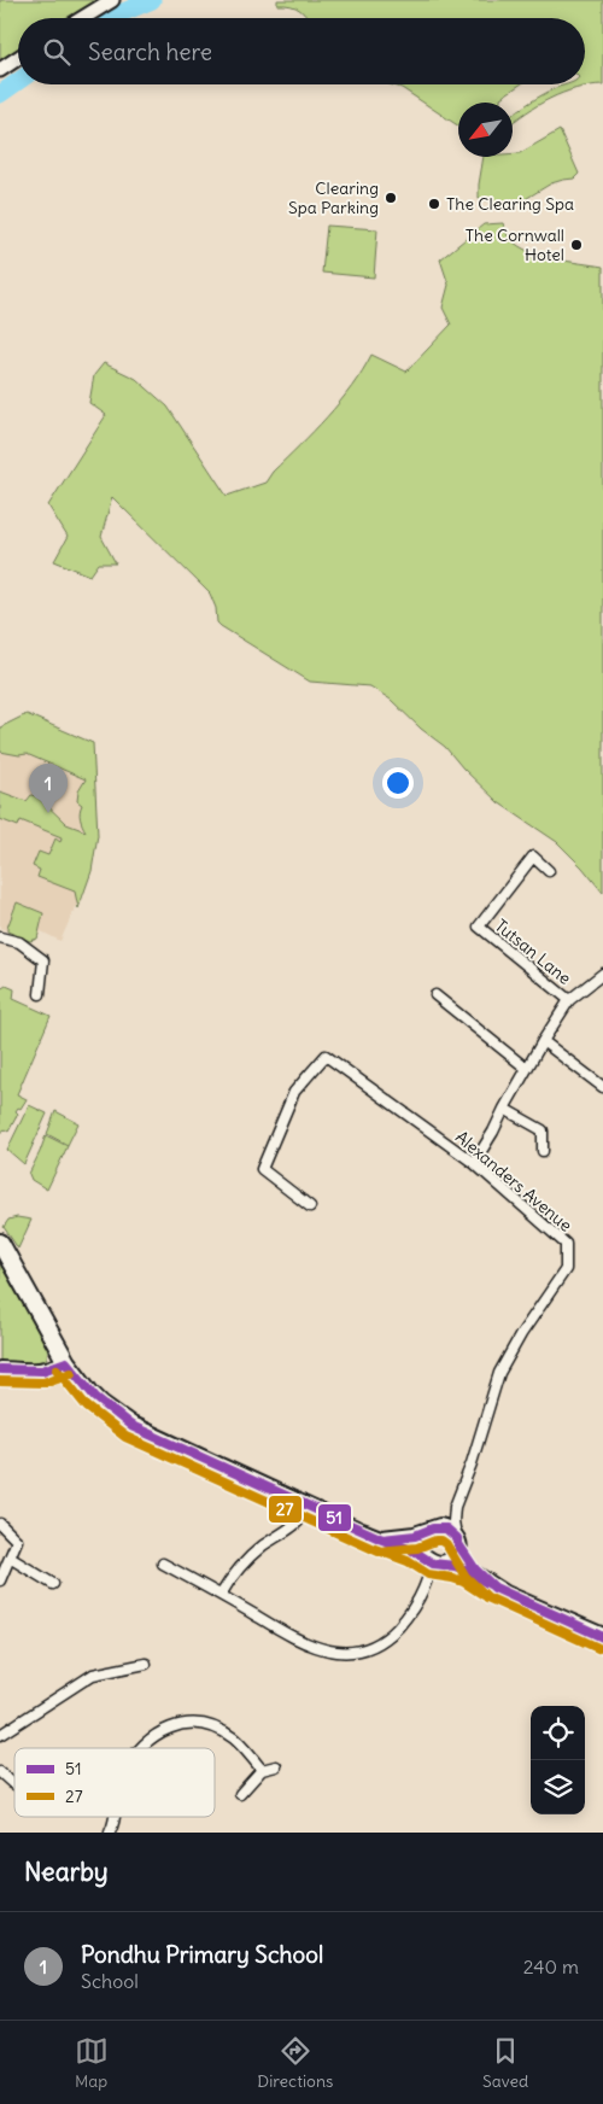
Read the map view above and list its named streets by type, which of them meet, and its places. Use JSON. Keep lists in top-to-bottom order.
{
  "streets": {
    "street": ["Tutsan Lane", "Alexanders Avenue"]
  },
  "crossings": [
    ["Tutsan Lane", "Alexanders Avenue"]
  ],
  "places": ["Clearing Spa Parking", "The Clearing Spa", "The Cornwall Hotel"],
  "lines": ["transit line 51", "transit line 27"],
  "legend": ["51", "27"],
  "north": "bottom left",
  "page": {
    "search": "Search here",
    "pins": "1",
    "heading": "Nearby",
    "list": [
      {
        "mark": "1",
        "name": "Pondhu Primary School",
        "note": "School",
        "value": "240 m"
      }
    ],
    "nav": ["Map", "Directions", "Saved"]
  }
}
